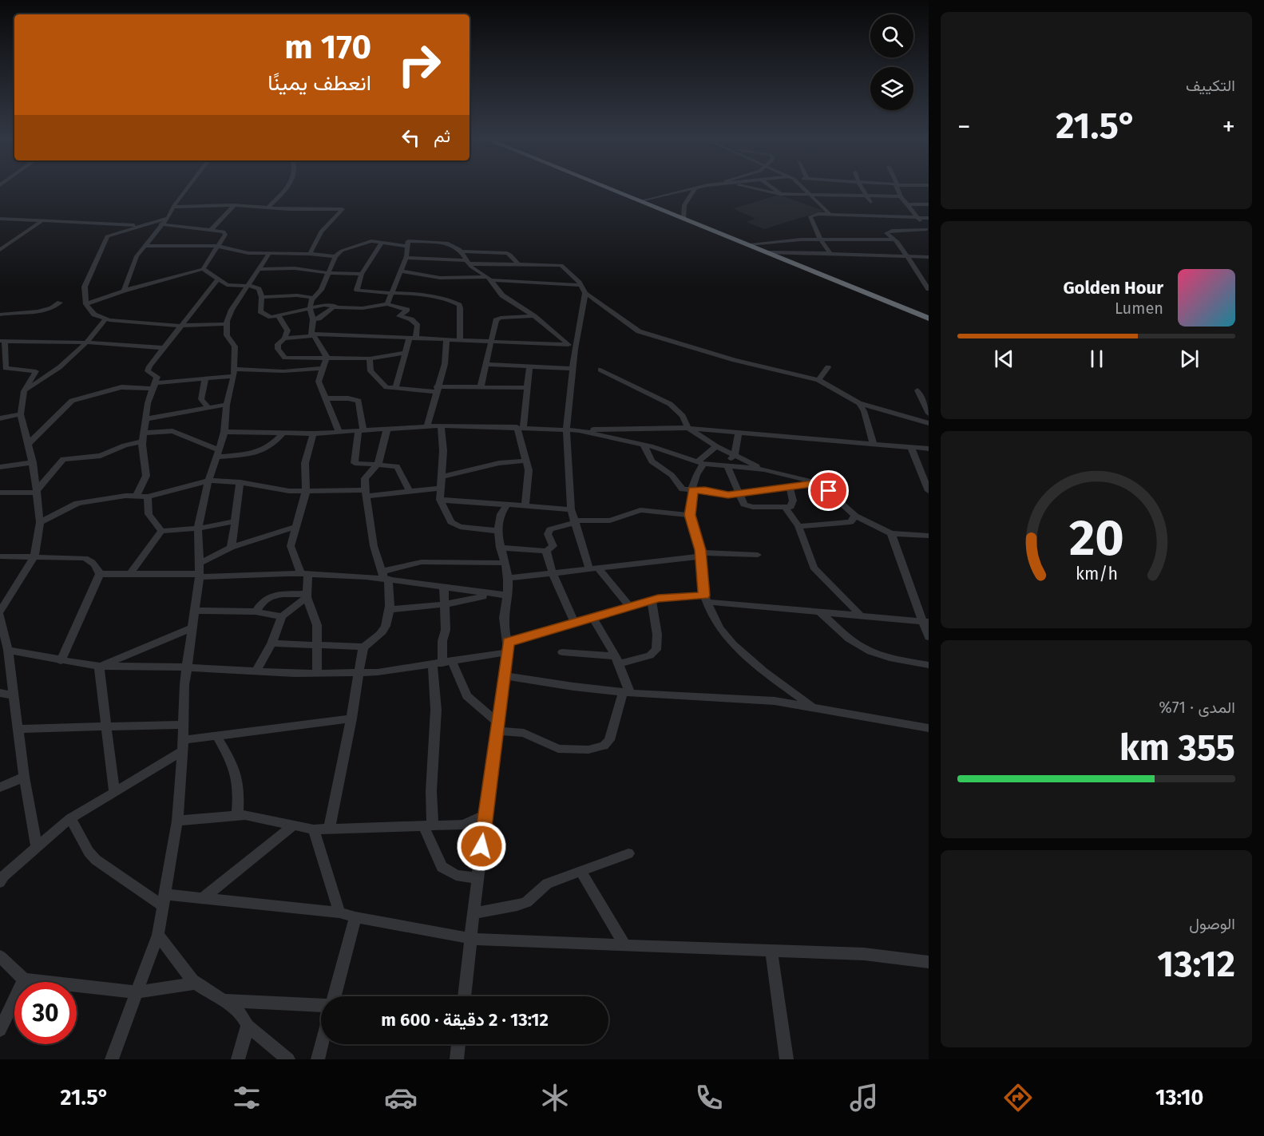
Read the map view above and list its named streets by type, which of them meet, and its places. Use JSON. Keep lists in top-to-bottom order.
{
  "page": {
    "tile": [
      "التكييف",
      ["المدى · 71%", "355 km"],
      ["الوصول", "13:12"]
    ],
    "turn": ["170 m", "انعطف يمينًا"],
    "heat": ["−", "21.5°", "+"],
    "then": "ثم",
    "song": ["Golden Hour", "Lumen"],
    "limit": "30",
    "trip": "13:12 · 2 دقيقة · 600 m",
    "tabs": ["13:10", "21.5°"],
    "gauge": ["20", "km/h"]
  }
}
